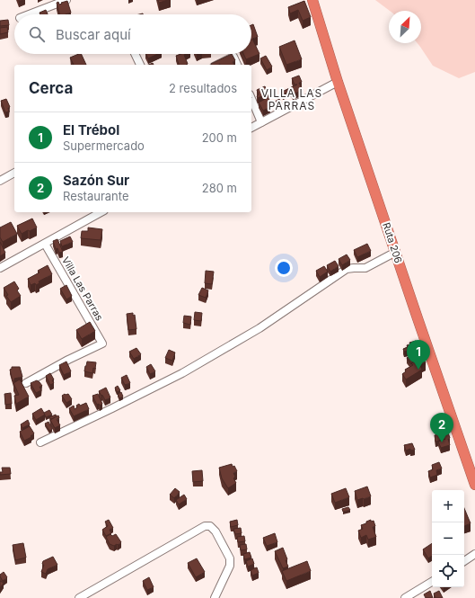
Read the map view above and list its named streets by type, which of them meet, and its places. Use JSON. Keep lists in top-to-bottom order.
{
  "streets": {
    "highway": ["Ruta 206"],
    "street": ["Villa Las Parras"]
  },
  "districts": ["VILLA LAS PARRAS"],
  "north": "top right",
  "page": {
    "search": "Buscar aquí",
    "heading": ["Cerca", "2 resultados"],
    "list": [
      {
        "mark": "1",
        "name": "El Trébol",
        "note": "Supermercado",
        "value": "200 m"
      },
      {
        "mark": "2",
        "name": "Sazón Sur",
        "note": "Restaurante",
        "value": "280 m"
      }
    ],
    "pins": ["1", "2"],
    "map_buttons": ["+", "−"]
  }
}
